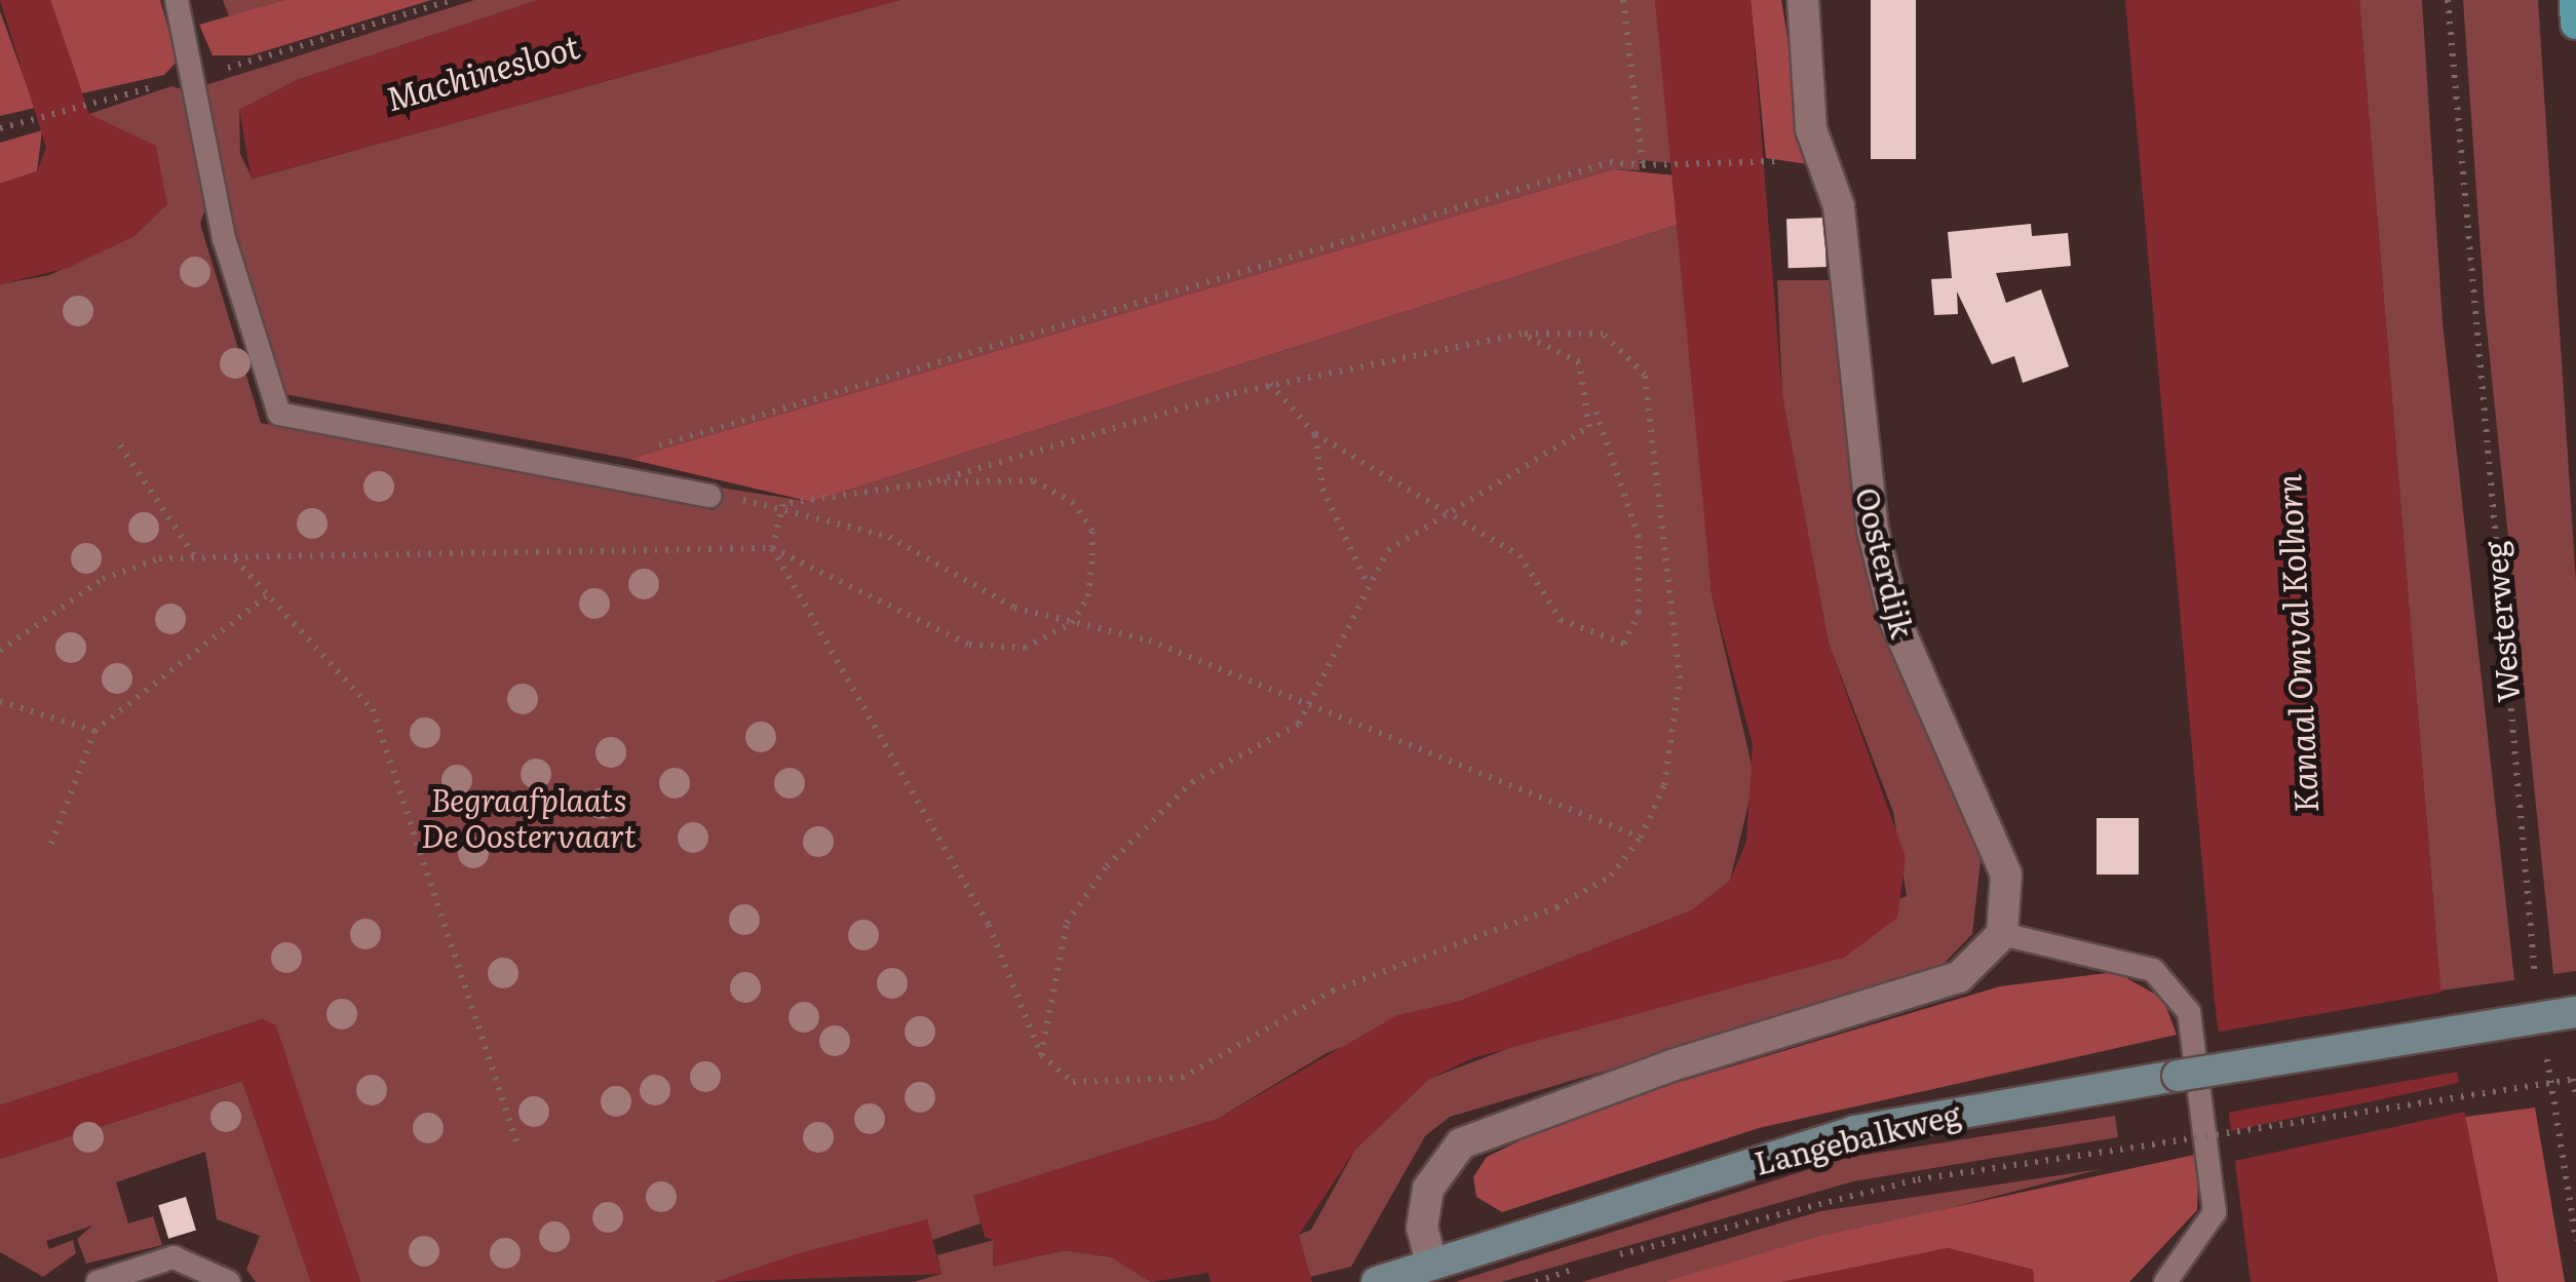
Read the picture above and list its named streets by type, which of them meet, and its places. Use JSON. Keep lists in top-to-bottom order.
{
  "streets": {
    "street": ["Oosterdijk", "Langebalkweg"],
    "path": ["Westerweg"]
  },
  "water": ["Machinesloot", "Kanaal Omval Kolhorn"],
  "parks": ["Begraafplaats De Oostervaart"]
}
